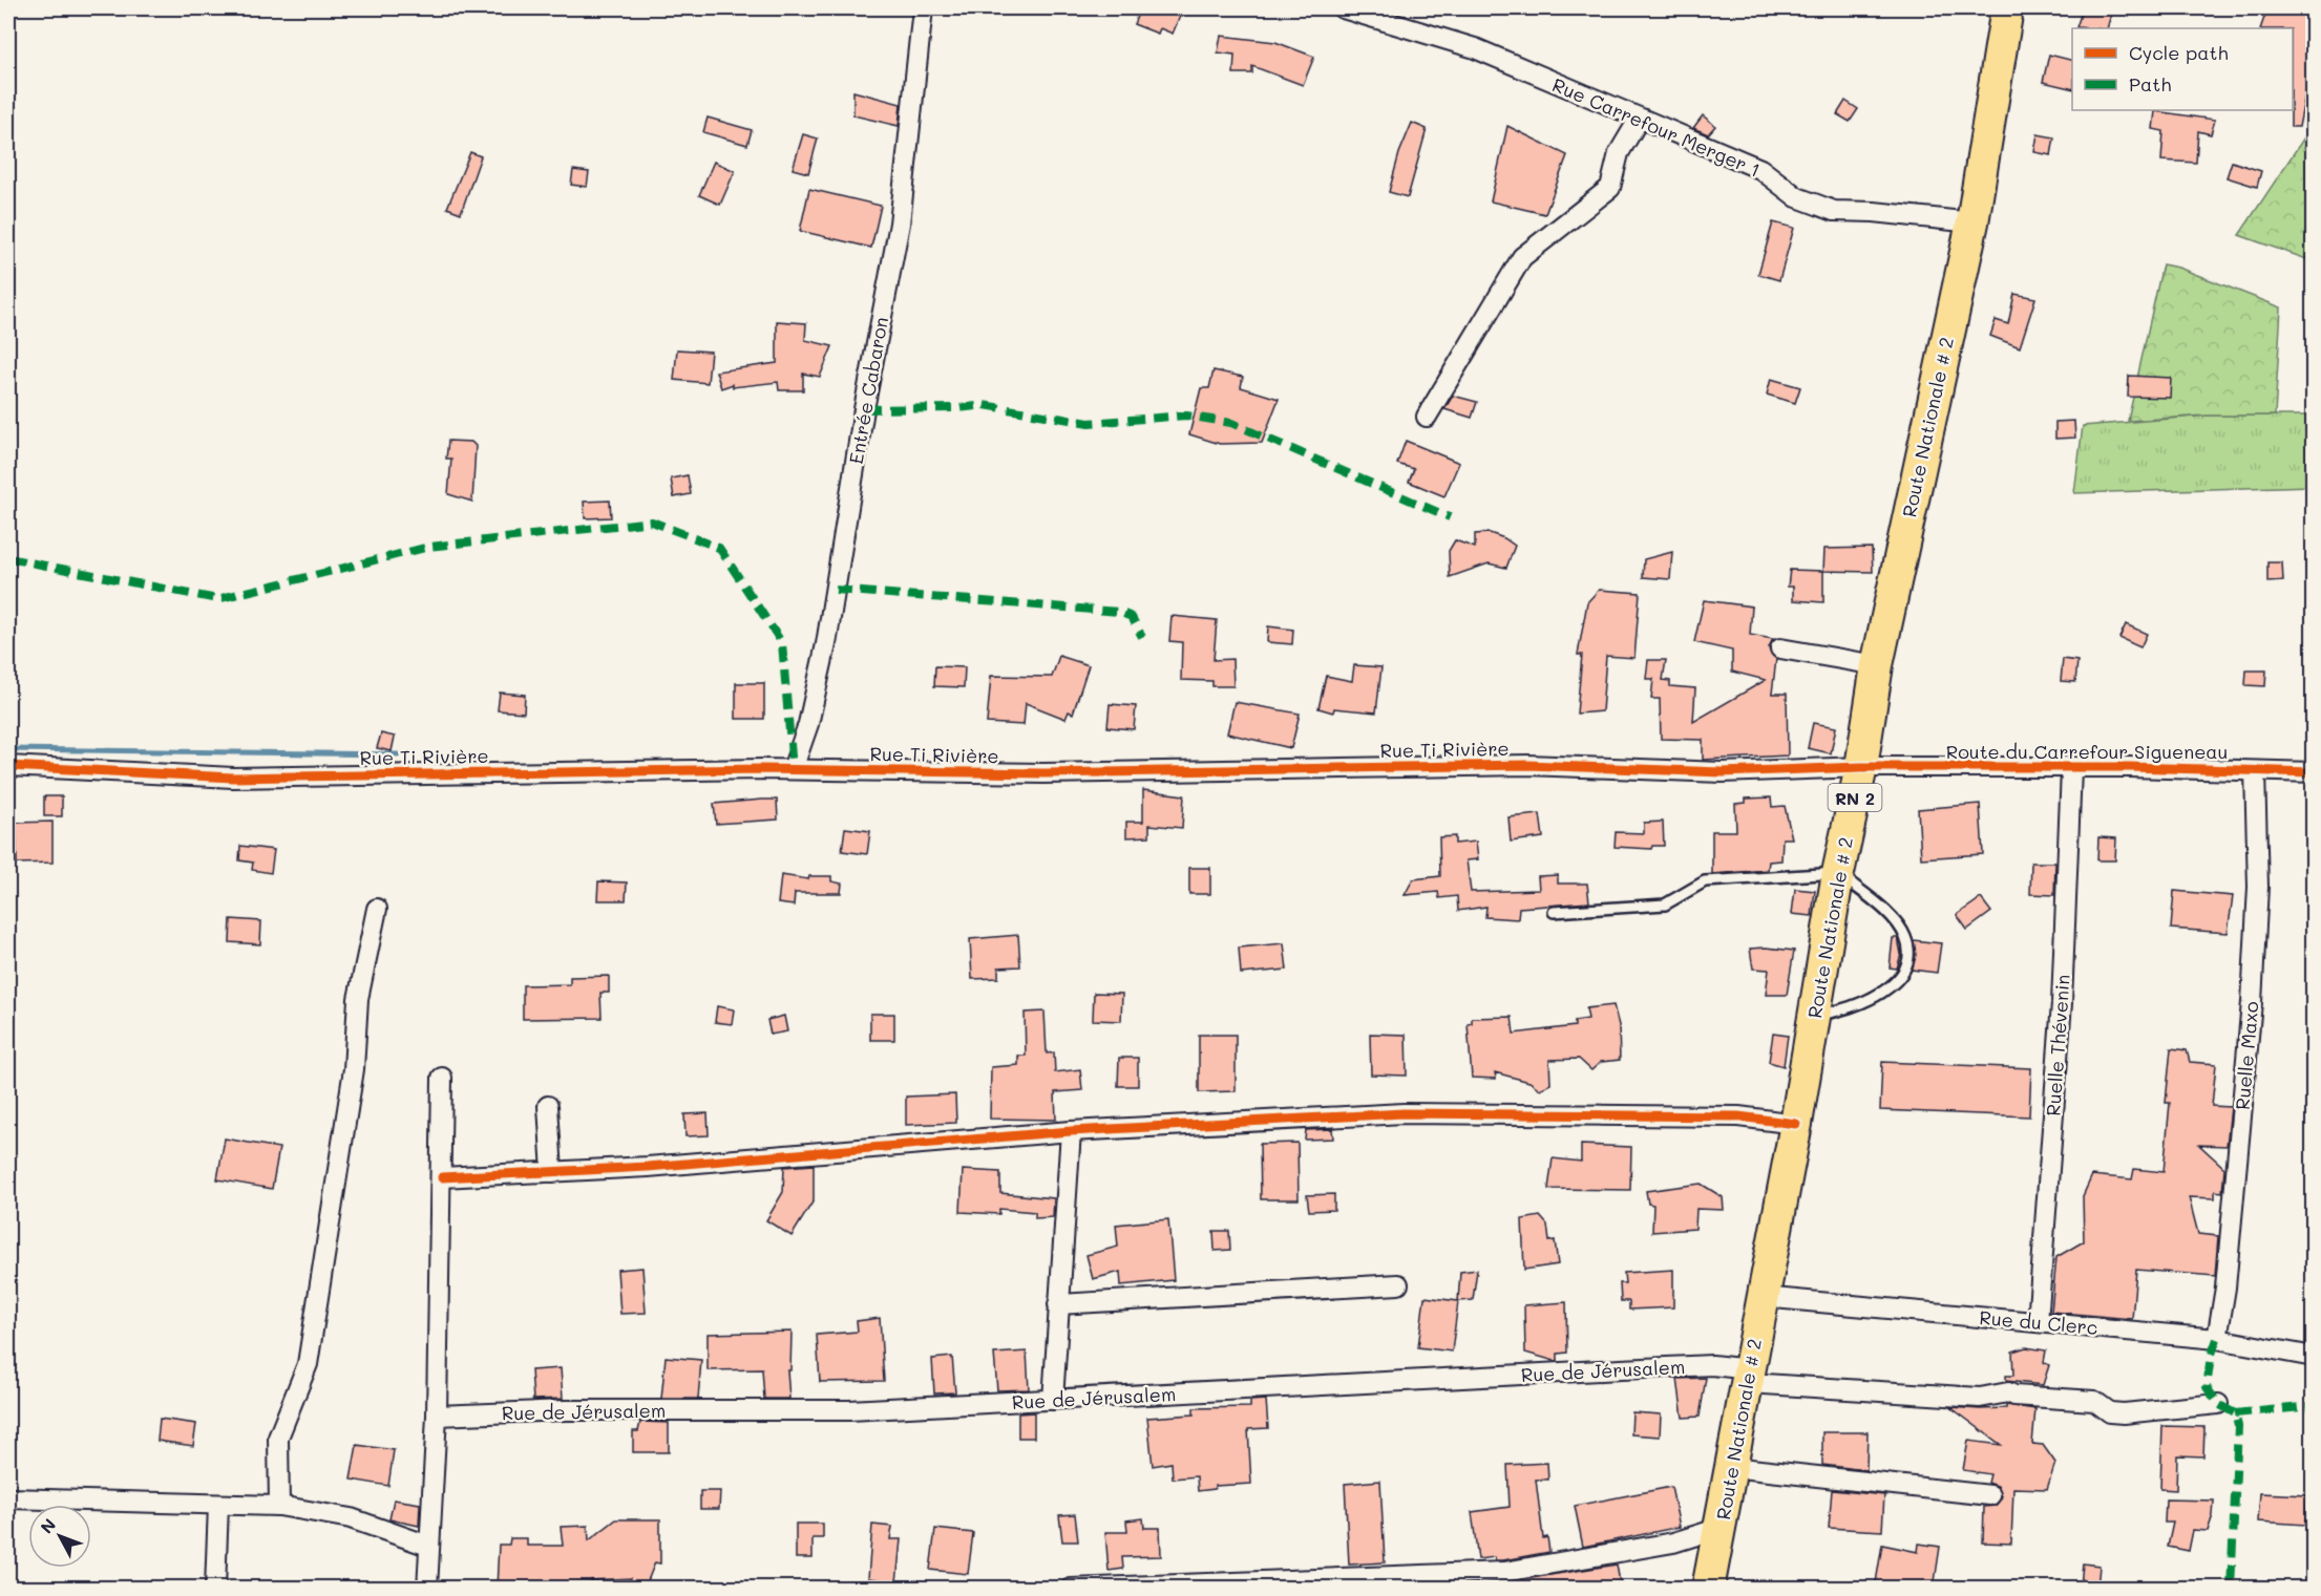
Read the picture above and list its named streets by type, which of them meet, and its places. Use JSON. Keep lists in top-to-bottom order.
{
  "streets": {
    "main road": ["Route Nationale # 2", "RN 2"],
    "street": [
      "Rue Carrefour Merger 1",
      "Entrée Cabaron",
      "Rue Ti Rivière",
      "Route du Carrefour Sigueneau",
      "Ruelle Thévenin",
      "Ruelle Maxo",
      "Rue du Clerc",
      "Rue de Jérusalem"
    ]
  },
  "crossings": [
    ["Rue Carrefour Merger 1", "Route Nationale # 2"],
    ["Entrée Cabaron", "Rue Ti Rivière"],
    ["Route Nationale # 2", "Rue Ti Rivière"],
    ["Route Nationale # 2", "Route du Carrefour Sigueneau"],
    ["Route Nationale # 2", "Rue du Clerc"],
    ["Route Nationale # 2", "Rue de Jérusalem"],
    ["Rue Ti Rivière", "Route du Carrefour Sigueneau"],
    ["Route du Carrefour Sigueneau", "Ruelle Thévenin"],
    ["Route du Carrefour Sigueneau", "Ruelle Maxo"],
    ["Ruelle Thévenin", "Rue du Clerc"],
    ["Ruelle Maxo", "Rue du Clerc"]
  ],
  "legend": ["Cycle path", "Path"],
  "north": "top left"
}
